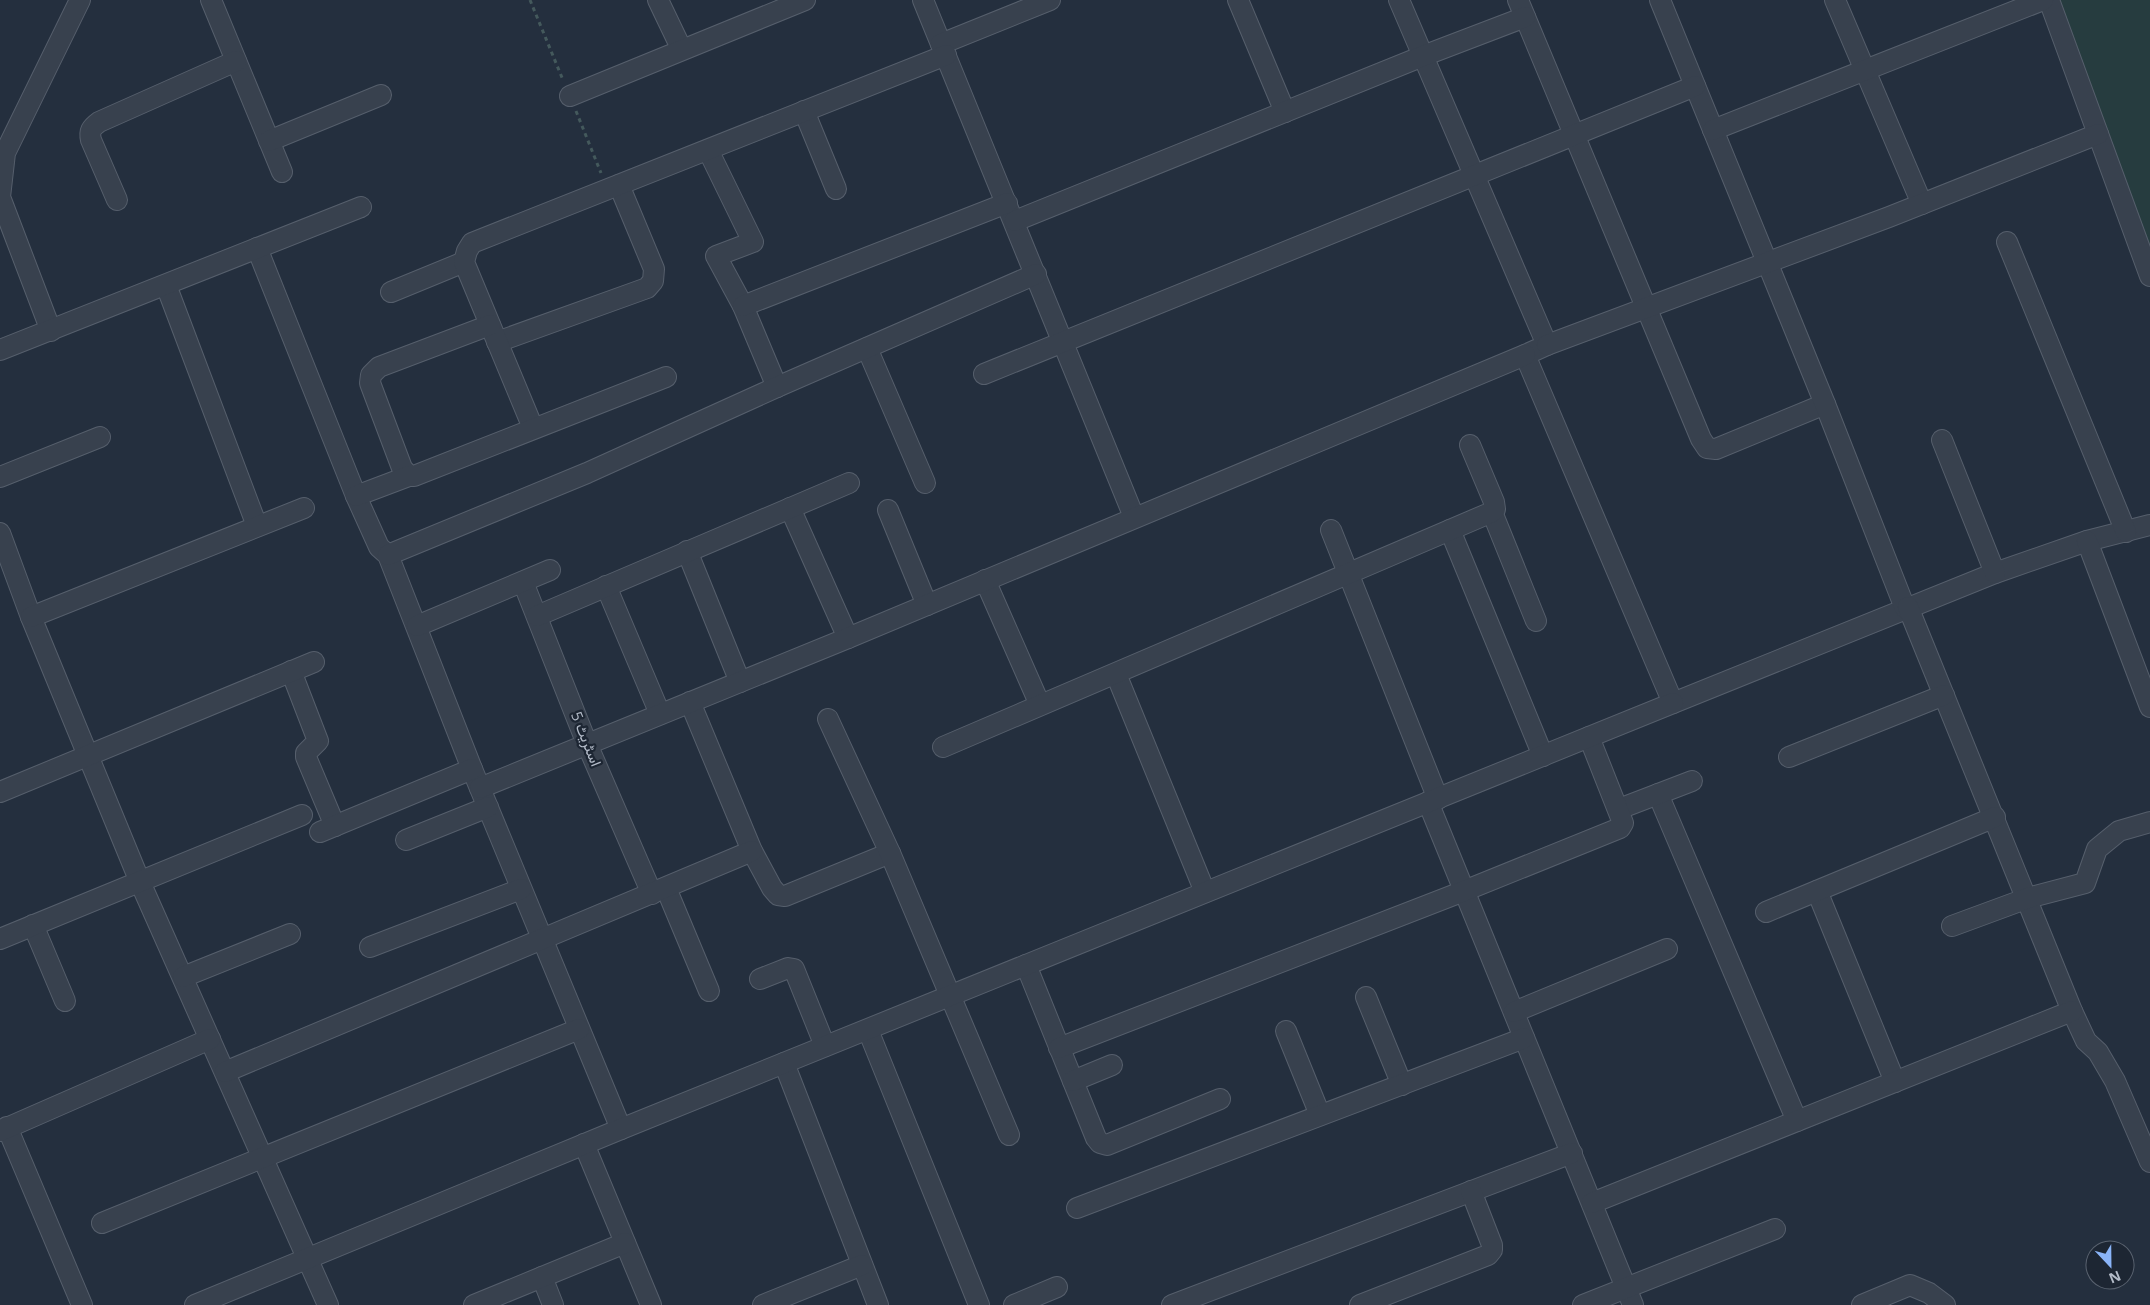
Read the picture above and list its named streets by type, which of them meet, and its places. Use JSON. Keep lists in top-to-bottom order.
{
  "streets": {
    "street": ["اسٹریٹ 5"]
  },
  "north": "bottom"
}
